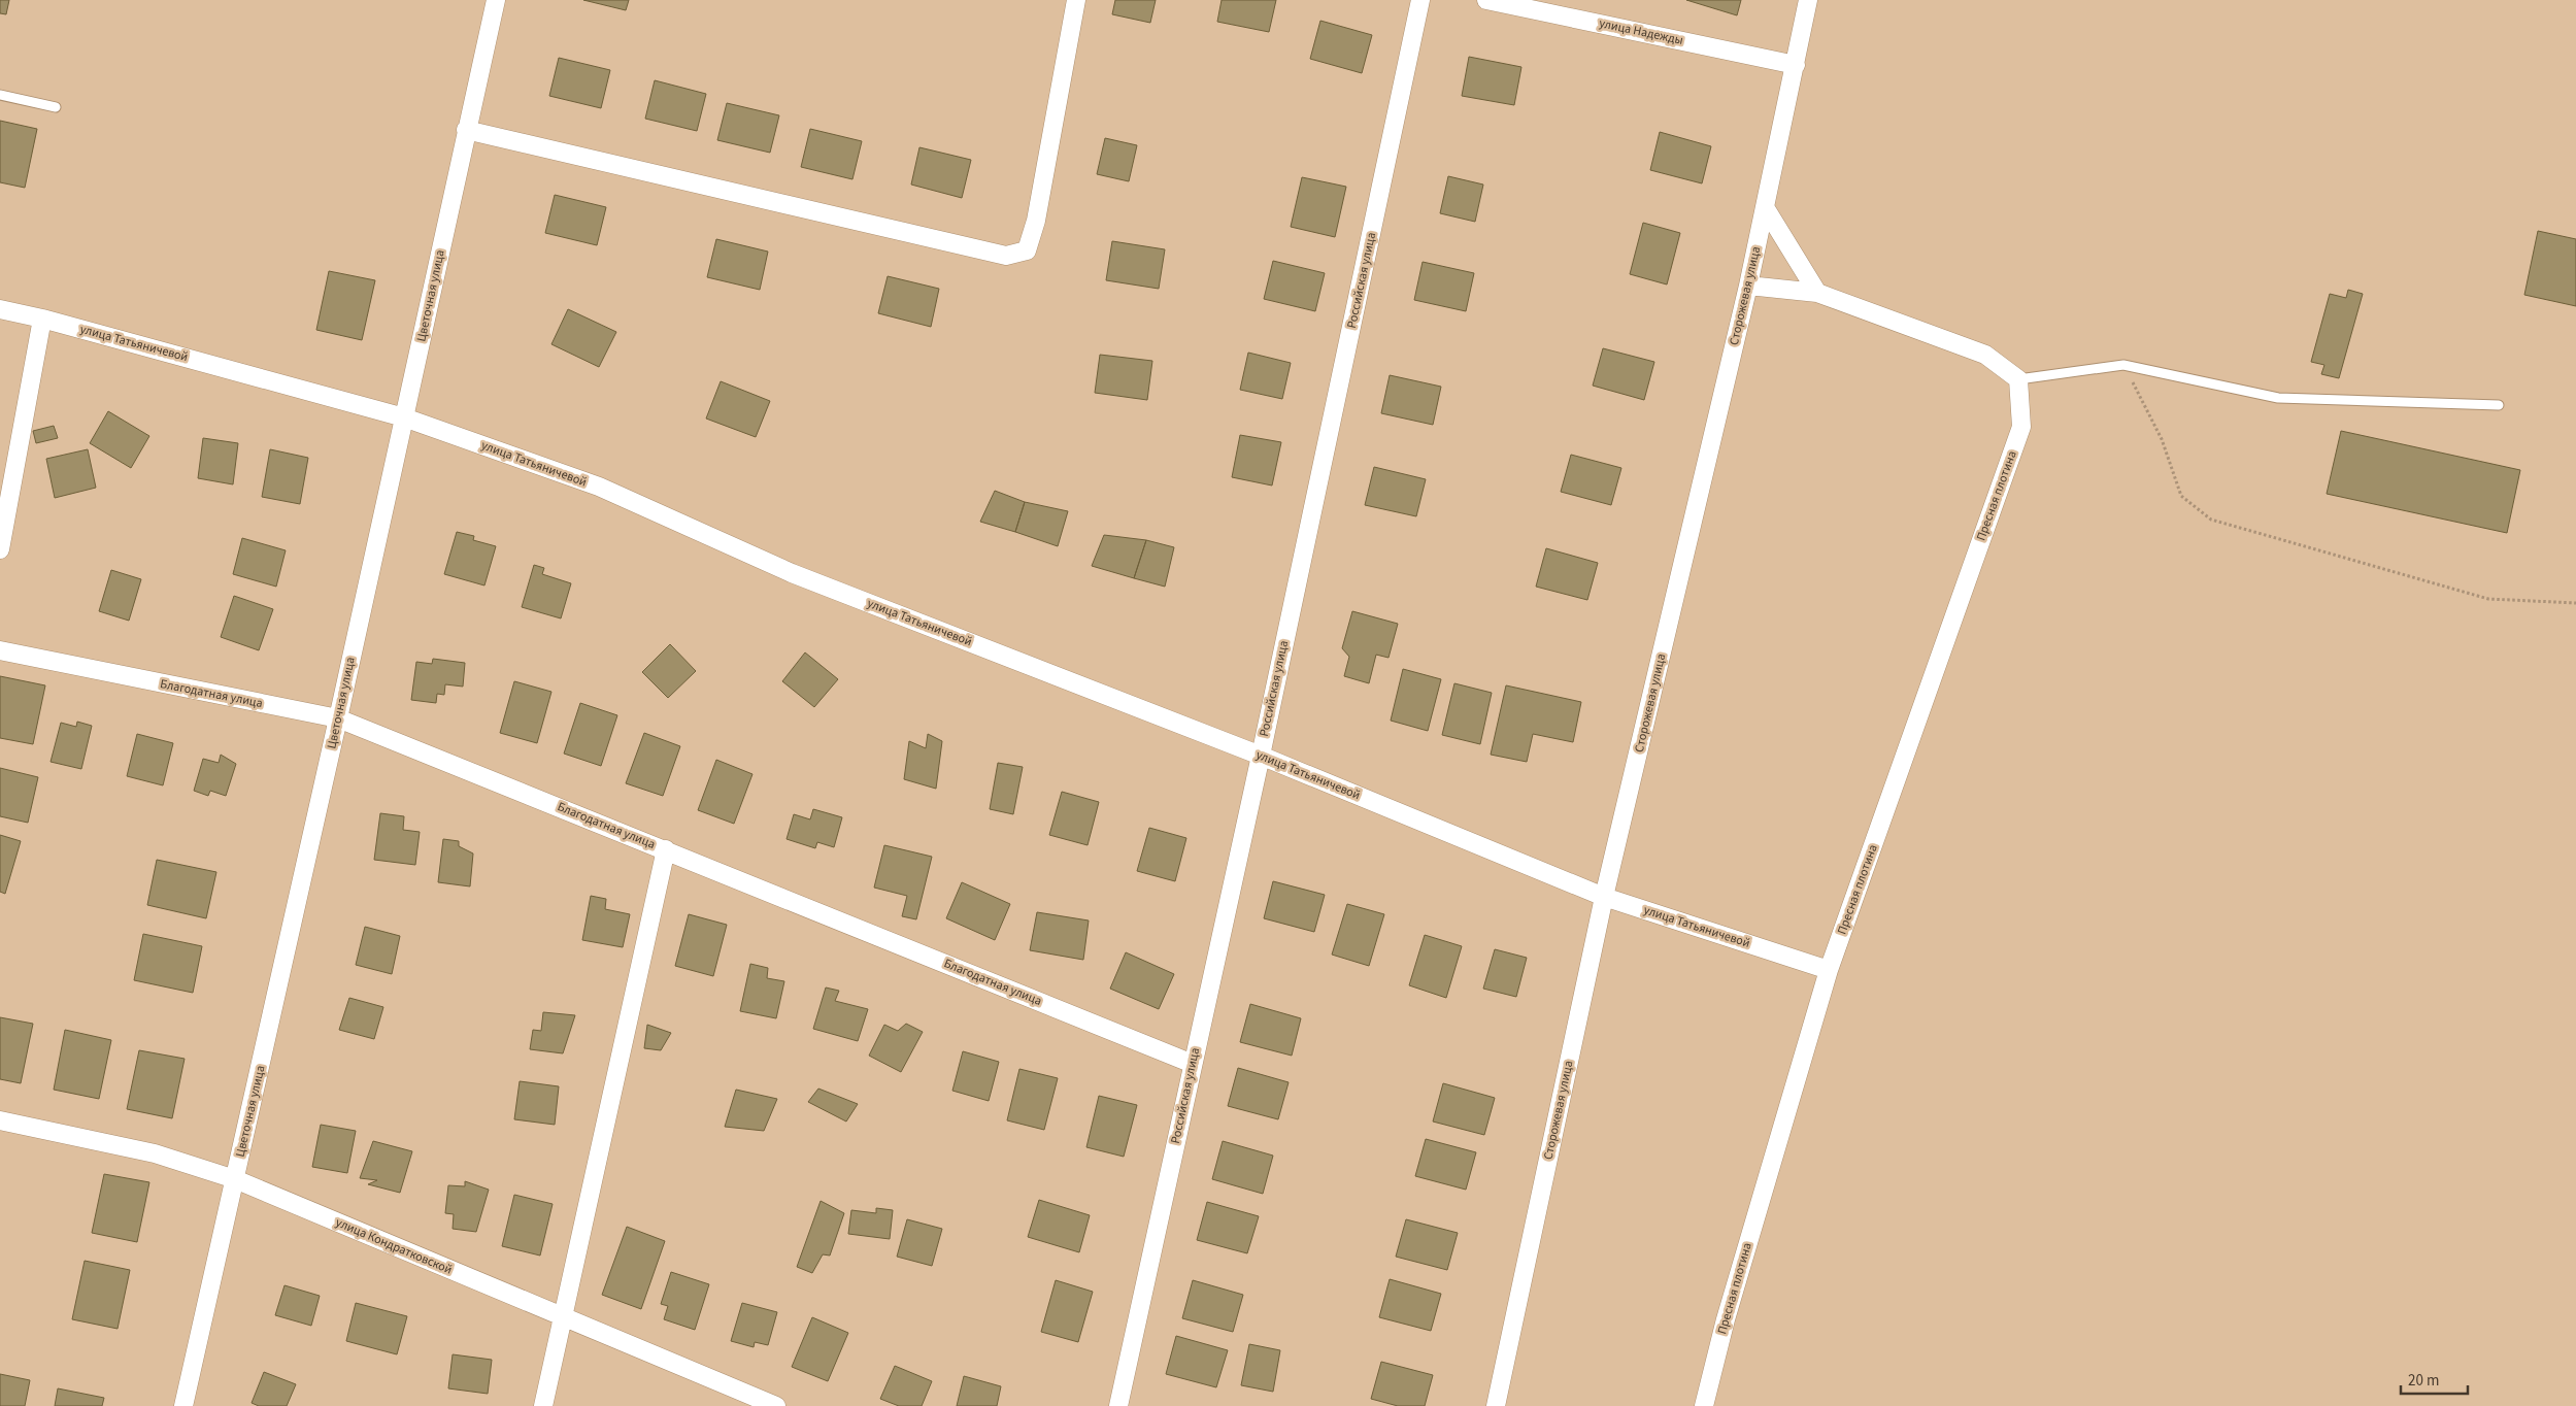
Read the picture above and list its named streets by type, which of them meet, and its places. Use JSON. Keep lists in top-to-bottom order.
{
  "streets": {
    "street": [
      "улица Надежды",
      "Российская улица",
      "Цветочная улица",
      "Сторожевая улица",
      "улица Татьяничевой",
      "Пресная плотина",
      "Благодатная улица",
      "улица Кондратковской"
    ]
  },
  "crossings": [
    ["улица Надежды", "Сторожевая улица"],
    ["Российская улица", "улица Татьяничевой"],
    ["Российская улица", "Благодатная улица"],
    ["Цветочная улица", "улица Татьяничевой"],
    ["Цветочная улица", "Благодатная улица"],
    ["Цветочная улица", "улица Кондратковской"],
    ["Сторожевая улица", "улица Татьяничевой"],
    ["улица Татьяничевой", "Пресная плотина"]
  ],
  "scale_bar": "20 m"
}
